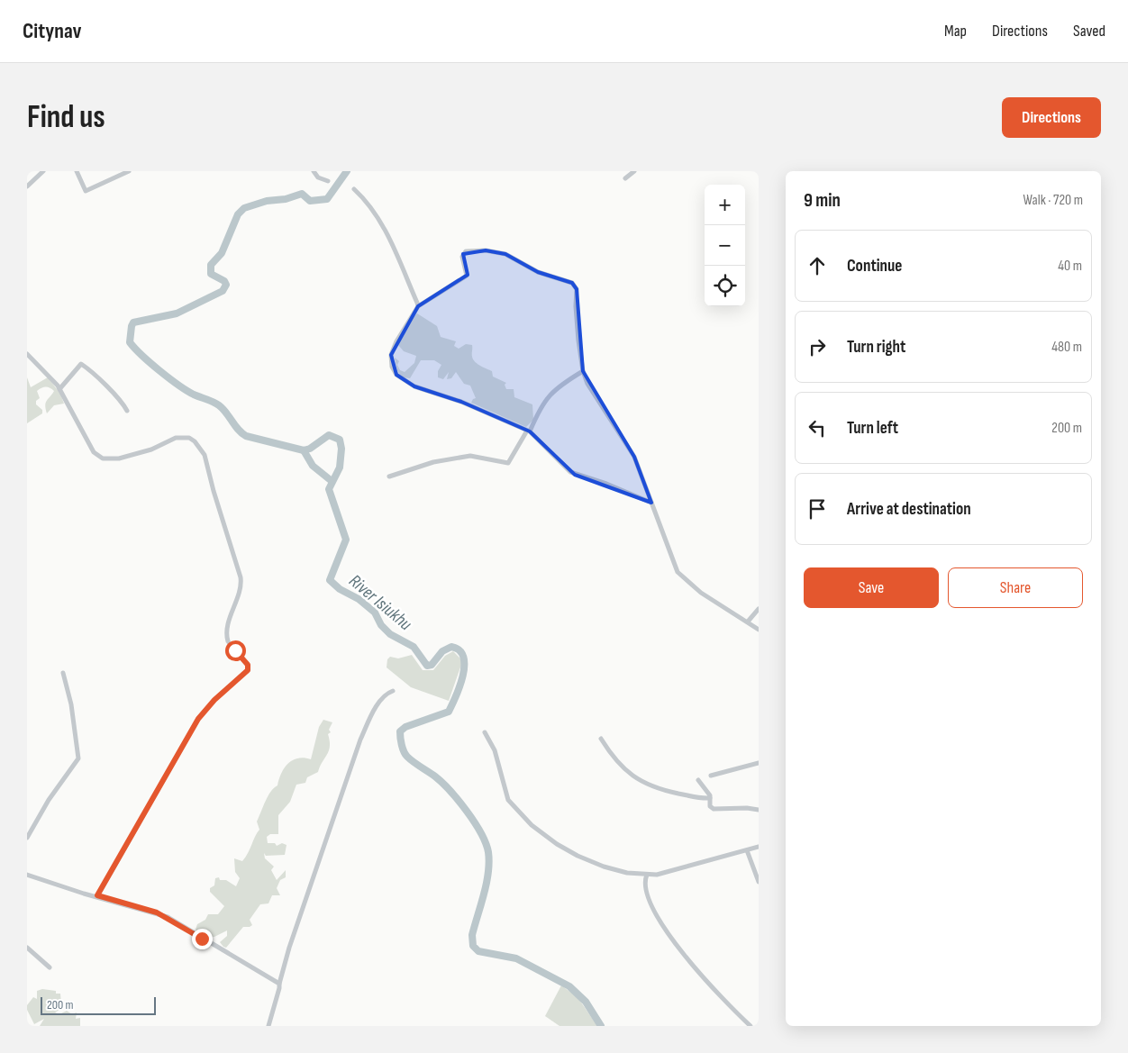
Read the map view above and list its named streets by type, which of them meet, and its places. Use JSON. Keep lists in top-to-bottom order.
{
  "water": ["River Isiukhu"],
  "scale_bar": "200 m",
  "page": {
    "header": "Citynav",
    "nav": ["Map", "Directions", "Saved"],
    "buttons": [
      "Directions",
      ["Save", "Share"]
    ],
    "title": "Find us",
    "heading": ["9 min", "Walk · 720 m"],
    "map_buttons": ["+", "−"],
    "list": [
      ["Continue", "40 m"],
      ["Turn right", "480 m"],
      ["Turn left", "200 m"],
      "Arrive at destination"
    ],
    "scale": "200 m"
  }
}
